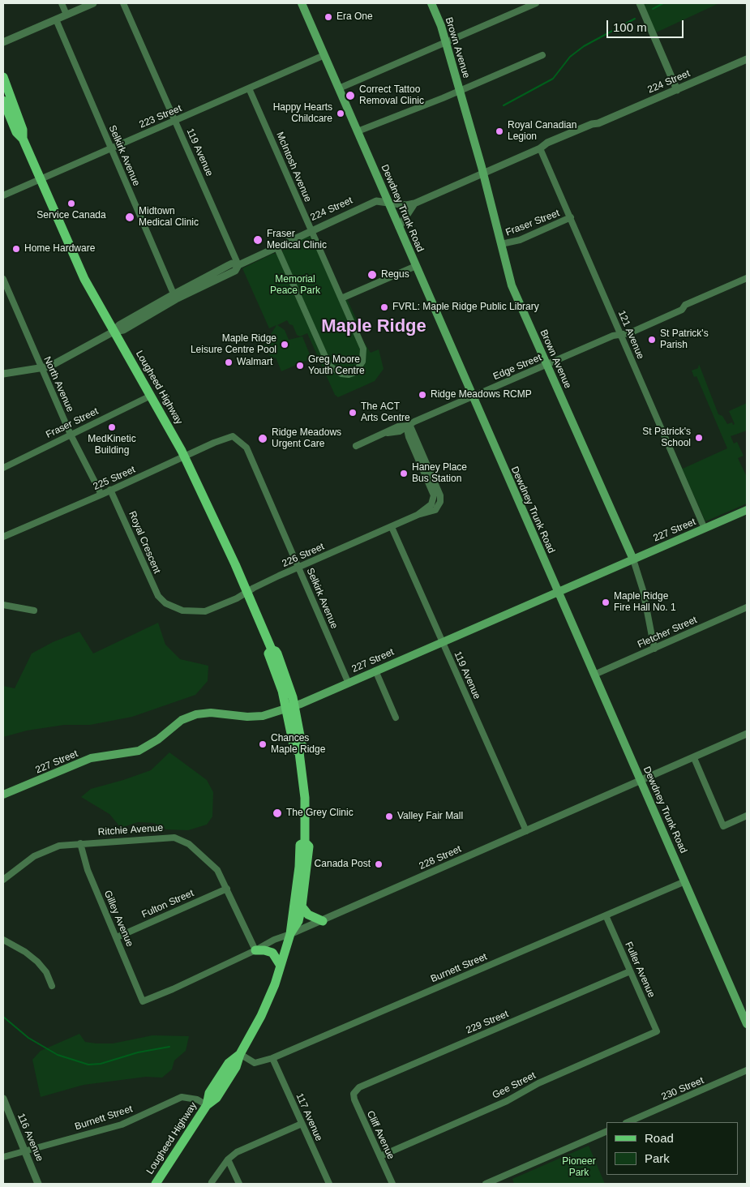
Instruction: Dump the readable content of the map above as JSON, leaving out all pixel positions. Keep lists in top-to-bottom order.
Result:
{
  "streets": {
    "main road": [
      "Brown Avenue",
      "Dewdney Trunk Road",
      "Lougheed Highway",
      "227 Street"
    ],
    "street": [
      "224 Street",
      "223 Street",
      "119 Avenue",
      "Selkirk Avenue",
      "McIntosh Avenue",
      "Fraser Street",
      "121 Avenue",
      "Edge Street",
      "North Avenue",
      "225 Street",
      "Royal Crescent",
      "226 Street",
      "Fletcher Street",
      "Ritchie Avenue",
      "228 Street",
      "Fulton Street",
      "Gilley Avenue",
      "Burnett Street",
      "Fuller Avenue",
      "229 Street",
      "Gee Street",
      "230 Street",
      "117 Avenue",
      "Cliff Avenue",
      "116 Avenue"
    ]
  },
  "crossings": [
    ["Brown Avenue", "224 Street"],
    ["Brown Avenue", "Fraser Street"],
    ["Brown Avenue", "Edge Street"],
    ["Brown Avenue", "227 Street"],
    ["Brown Avenue", "Fletcher Street"],
    ["224 Street", "119 Avenue"],
    ["224 Street", "Selkirk Avenue"],
    ["224 Street", "McIntosh Avenue"],
    ["224 Street", "Dewdney Trunk Road"],
    ["224 Street", "121 Avenue"],
    ["224 Street", "North Avenue"],
    ["224 Street", "Lougheed Highway"],
    ["223 Street", "119 Avenue"],
    ["223 Street", "Selkirk Avenue"],
    ["223 Street", "McIntosh Avenue"],
    ["223 Street", "Dewdney Trunk Road"],
    ["223 Street", "Lougheed Highway"],
    ["119 Avenue", "227 Street"],
    ["119 Avenue", "226 Street"],
    ["119 Avenue", "228 Street"],
    ["Selkirk Avenue", "225 Street"],
    ["Selkirk Avenue", "227 Street"],
    ["Selkirk Avenue", "226 Street"],
    ["Dewdney Trunk Road", "Edge Street"],
    ["Dewdney Trunk Road", "227 Street"],
    ["Dewdney Trunk Road", "Fletcher Street"],
    ["Dewdney Trunk Road", "228 Street"],
    ["Dewdney Trunk Road", "Burnett Street"],
    ["Fraser Street", "121 Avenue"],
    ["Fraser Street", "North Avenue"],
    ["Fraser Street", "Lougheed Highway"],
    ["121 Avenue", "Edge Street"],
    ["121 Avenue", "227 Street"],
    ["Edge Street", "226 Street"],
    ["North Avenue", "225 Street"],
    ["Lougheed Highway", "225 Street"],
    ["Lougheed Highway", "227 Street"],
    ["Lougheed Highway", "226 Street"],
    ["Lougheed Highway", "228 Street"],
    ["Lougheed Highway", "Burnett Street"],
    ["225 Street", "Royal Crescent"],
    ["Royal Crescent", "226 Street"],
    ["Ritchie Avenue", "228 Street"],
    ["Ritchie Avenue", "Fulton Street"],
    ["Ritchie Avenue", "Gilley Avenue"],
    ["228 Street", "Gilley Avenue"],
    ["Fulton Street", "Gilley Avenue"],
    ["Burnett Street", "Fuller Avenue"],
    ["Burnett Street", "117 Avenue"],
    ["Burnett Street", "116 Avenue"],
    ["Fuller Avenue", "229 Street"],
    ["Fuller Avenue", "Gee Street"],
    ["229 Street", "Cliff Avenue"],
    ["Gee Street", "Cliff Avenue"]
  ],
  "districts": ["Maple Ridge"],
  "parks": ["Memorial Peace Park", "Pioneer Park"],
  "places": [
    "Era One",
    "Correct Tattoo Removal Clinic",
    "Happy Hearts Childcare",
    "Royal Canadian Legion",
    "Service Canada",
    "Midtown Medical Clinic",
    "Fraser Medical Clinic",
    "Home Hardware",
    "Regus",
    "FVRL: Maple Ridge Public Library",
    "St Patrick's Parish",
    "Maple Ridge Leisure Centre Pool",
    "Walmart",
    "Greg Moore Youth Centre",
    "Ridge Meadows RCMP",
    "The ACT Arts Centre",
    "MedKinetic Building",
    "St Patrick's School",
    "Ridge Meadows Urgent Care",
    "Haney Place Bus Station",
    "Maple Ridge Fire Hall No. 1",
    "Chances Maple Ridge",
    "The Grey Clinic",
    "Valley Fair Mall",
    "Canada Post"
  ],
  "legend": ["Road", "Park"],
  "scale_bar": "100 m"
}
